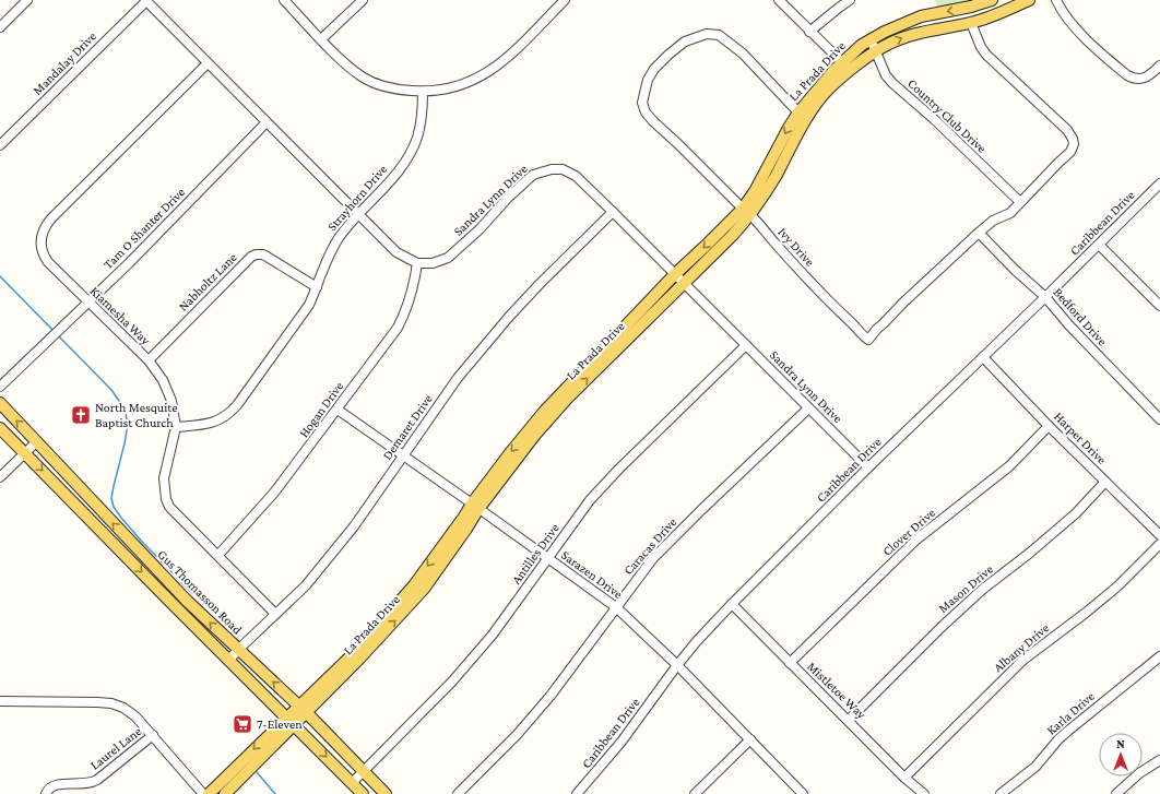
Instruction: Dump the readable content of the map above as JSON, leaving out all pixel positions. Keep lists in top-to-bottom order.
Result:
{
  "streets": {
    "main road": ["La Prada Drive", "Gus Thomasson Road"],
    "street": [
      "Mandalay Drive",
      "Country Club Drive",
      "Strayhorn Drive",
      "Sandra Lynn Drive",
      "Caribbean Drive",
      "Tam O Shanter Drive",
      "Ivy Drive",
      "Nabholtz Lane",
      "Kiamesha Way",
      "Bedford Drive",
      "Hogan Drive",
      "Demaret Drive",
      "Harper Drive",
      "Clover Drive",
      "Caracas Drive",
      "Antilles Drive",
      "Sarazen Drive",
      "Mason Drive",
      "Albany Drive",
      "Mistletoe Way",
      "Karla Drive",
      "Laurel Lane"
    ]
  },
  "crossings": [
    ["La Prada Drive", "Country Club Drive"],
    ["La Prada Drive", "Sandra Lynn Drive"],
    ["La Prada Drive", "Ivy Drive"],
    ["La Prada Drive", "Sarazen Drive"],
    ["La Prada Drive", "Gus Thomasson Road"],
    ["Country Club Drive", "Ivy Drive"],
    ["Strayhorn Drive", "Nabholtz Lane"],
    ["Strayhorn Drive", "Kiamesha Way"],
    ["Sandra Lynn Drive", "Caribbean Drive"],
    ["Sandra Lynn Drive", "Hogan Drive"],
    ["Sandra Lynn Drive", "Demaret Drive"],
    ["Sandra Lynn Drive", "Caracas Drive"],
    ["Sandra Lynn Drive", "Antilles Drive"],
    ["Caribbean Drive", "Bedford Drive"],
    ["Caribbean Drive", "Harper Drive"],
    ["Caribbean Drive", "Sarazen Drive"],
    ["Caribbean Drive", "Mistletoe Way"],
    ["Tam O Shanter Drive", "Kiamesha Way"],
    ["Ivy Drive", "Bedford Drive"],
    ["Nabholtz Lane", "Kiamesha Way"],
    ["Kiamesha Way", "Hogan Drive"],
    ["Kiamesha Way", "Demaret Drive"],
    ["Hogan Drive", "Sarazen Drive"],
    ["Demaret Drive", "Sarazen Drive"],
    ["Demaret Drive", "Gus Thomasson Road"],
    ["Harper Drive", "Clover Drive"],
    ["Harper Drive", "Mason Drive"],
    ["Clover Drive", "Mistletoe Way"],
    ["Caracas Drive", "Sarazen Drive"],
    ["Antilles Drive", "Sarazen Drive"],
    ["Antilles Drive", "Gus Thomasson Road"],
    ["Mason Drive", "Mistletoe Way"],
    ["Albany Drive", "Mistletoe Way"]
  ],
  "places": {
    "church": ["North Mesquite Baptist Church"],
    "supermarket": ["7-Eleven"]
  },
  "north": "top"
}
